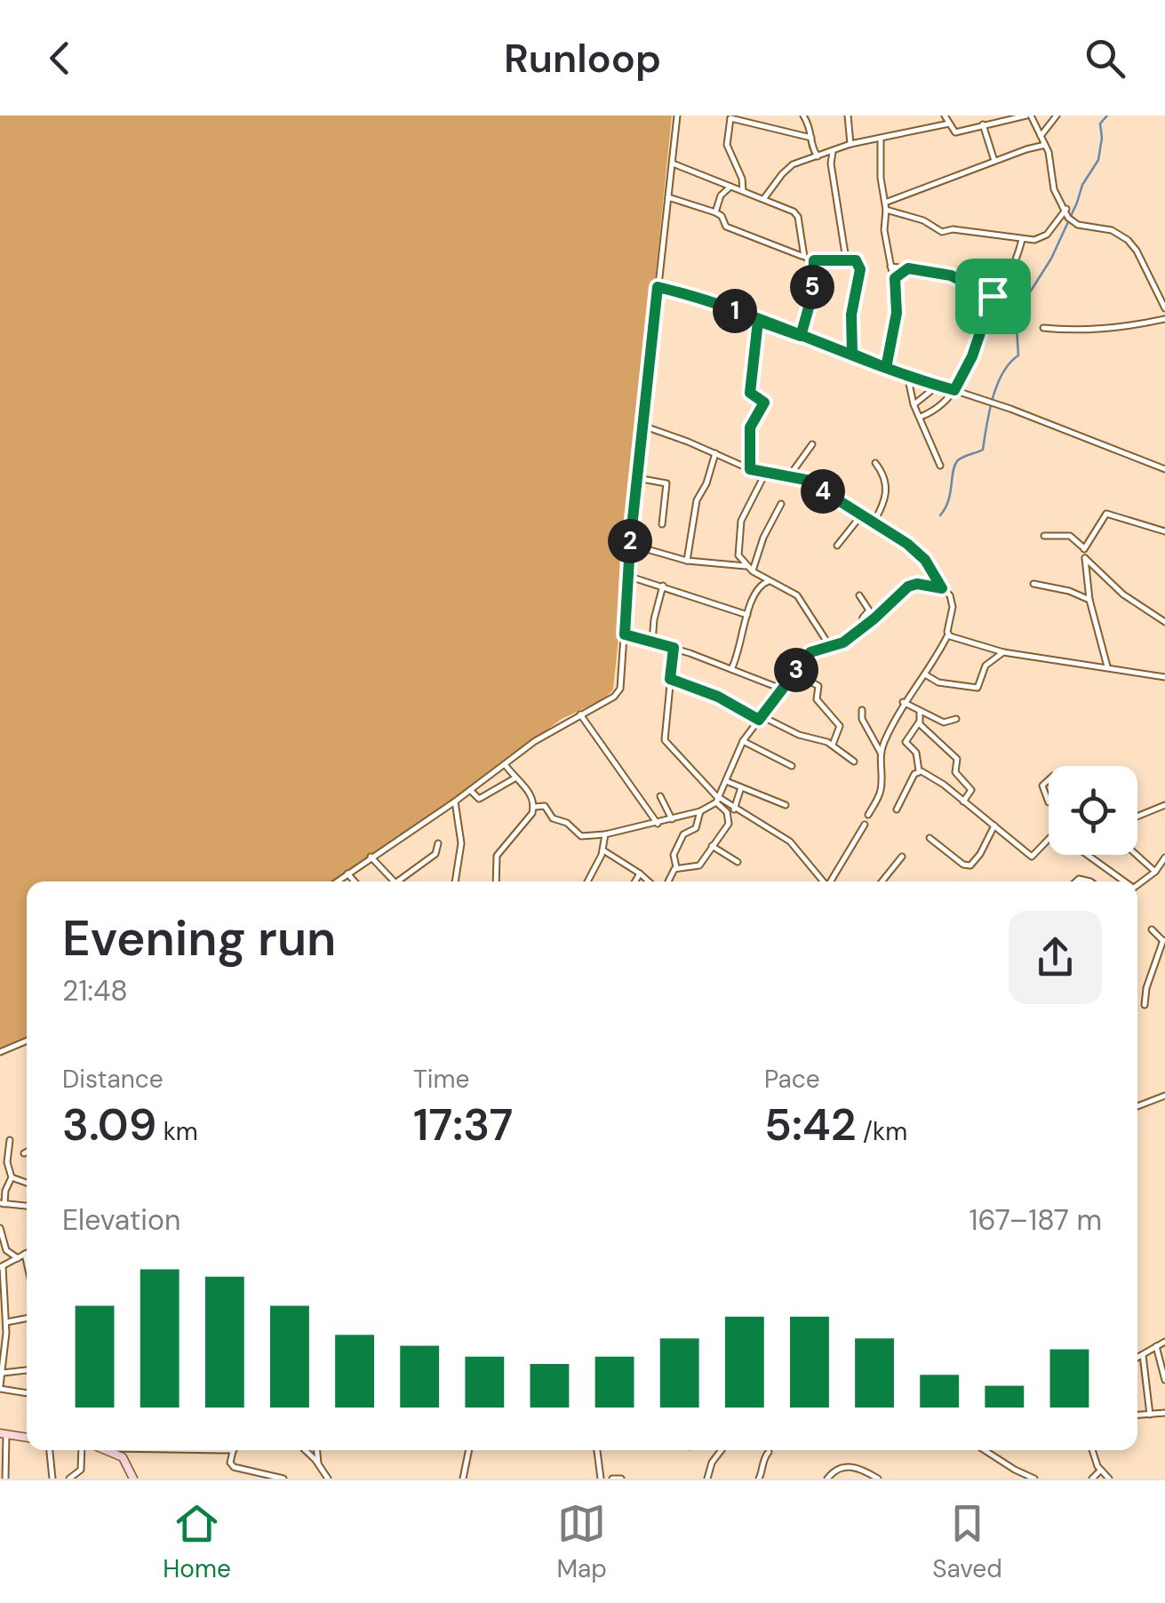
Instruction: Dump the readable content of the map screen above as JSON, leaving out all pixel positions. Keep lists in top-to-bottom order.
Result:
{
  "page": {
    "header": "Runloop",
    "pins": [
      "5",
      "1",
      "4",
      "2",
      "3"
    ],
    "heading": ["Evening run", "21:48"],
    "stats": [
      ["Distance", "3.09 km"],
      ["Time", "17:37"],
      ["Pace", "5:42 /km"]
    ],
    "chart": ["Elevation", "167–187 m"],
    "tabs": ["Home", "Map", "Saved"]
  }
}
